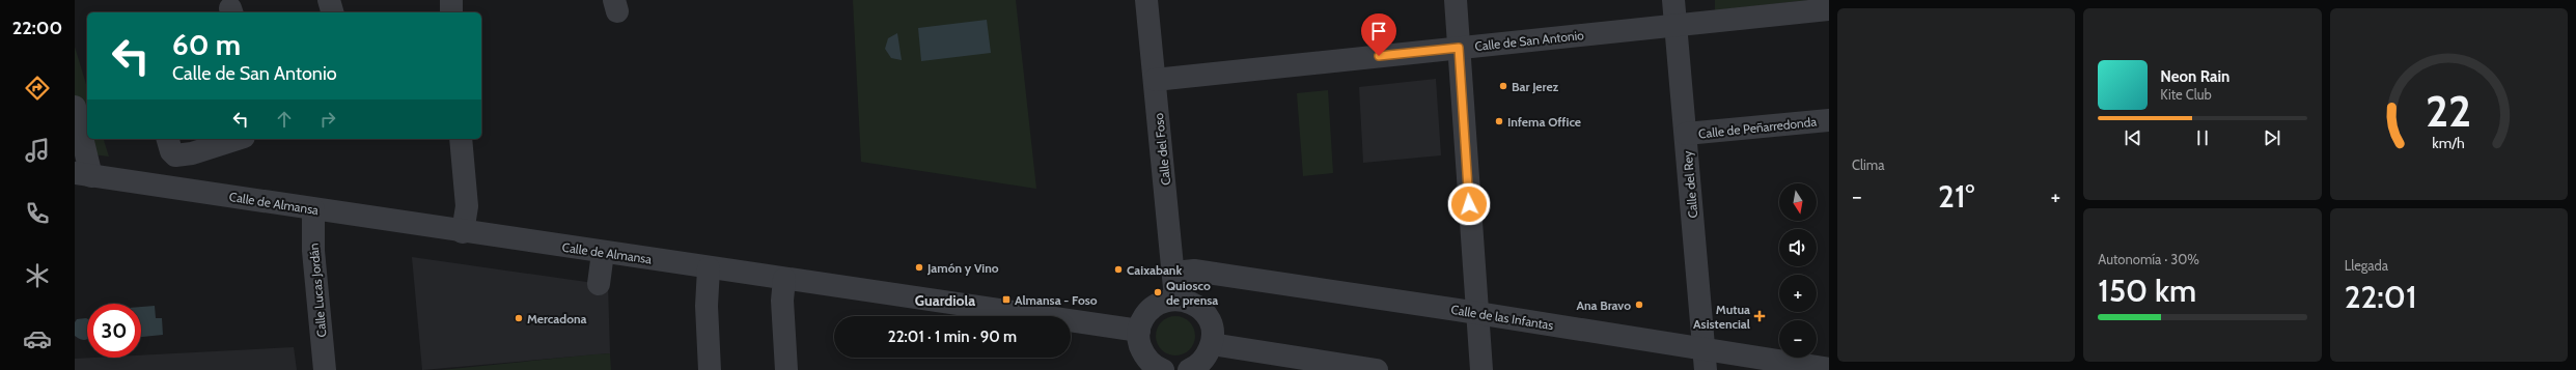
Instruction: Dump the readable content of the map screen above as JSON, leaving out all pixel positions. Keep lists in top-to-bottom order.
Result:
{
  "streets": {
    "street": [
      "Calle de San Antonio",
      "Calle de Peñarredonda",
      "Calle del Foso",
      "Calle del Rey",
      "Calle de Almansa",
      "Calle Lucas Jordán",
      "Calle de las Infantas"
    ]
  },
  "crossings": [
    ["Calle de San Antonio", "Calle del Foso"],
    ["Calle de San Antonio", "Calle del Rey"],
    ["Calle de Peñarredonda", "Calle del Rey"],
    ["Calle del Foso", "Calle de las Infantas"],
    ["Calle del Rey", "Calle de las Infantas"],
    ["Calle de Almansa", "Calle Lucas Jordán"]
  ],
  "districts": ["Guardiola"],
  "places": {
    "other": [
      "Bar Jerez",
      "Infema Office",
      "Jamón y Vino",
      "Caixabank",
      "Quiosco de prensa",
      "Ana Bravo",
      "Mercadona"
    ],
    "transit": ["Almansa - Foso"],
    "health": ["Mutua Asistencial"]
  },
  "north": "bottom",
  "page": {
    "tabs": "22:00",
    "tile": [
      "Clima",
      ["Autonomía · 30%", "150 km"],
      ["Llegada", "22:01"]
    ],
    "turn": ["60 m", "Calle de San Antonio"],
    "song": ["Neon Rain", "Kite Club"],
    "heat": ["−", "21°", "+"],
    "map_buttons": ["+", "−"],
    "limit": "30",
    "trip": "22:01 · 1 min · 90 m",
    "gauge": ["22", "km/h"]
  }
}
